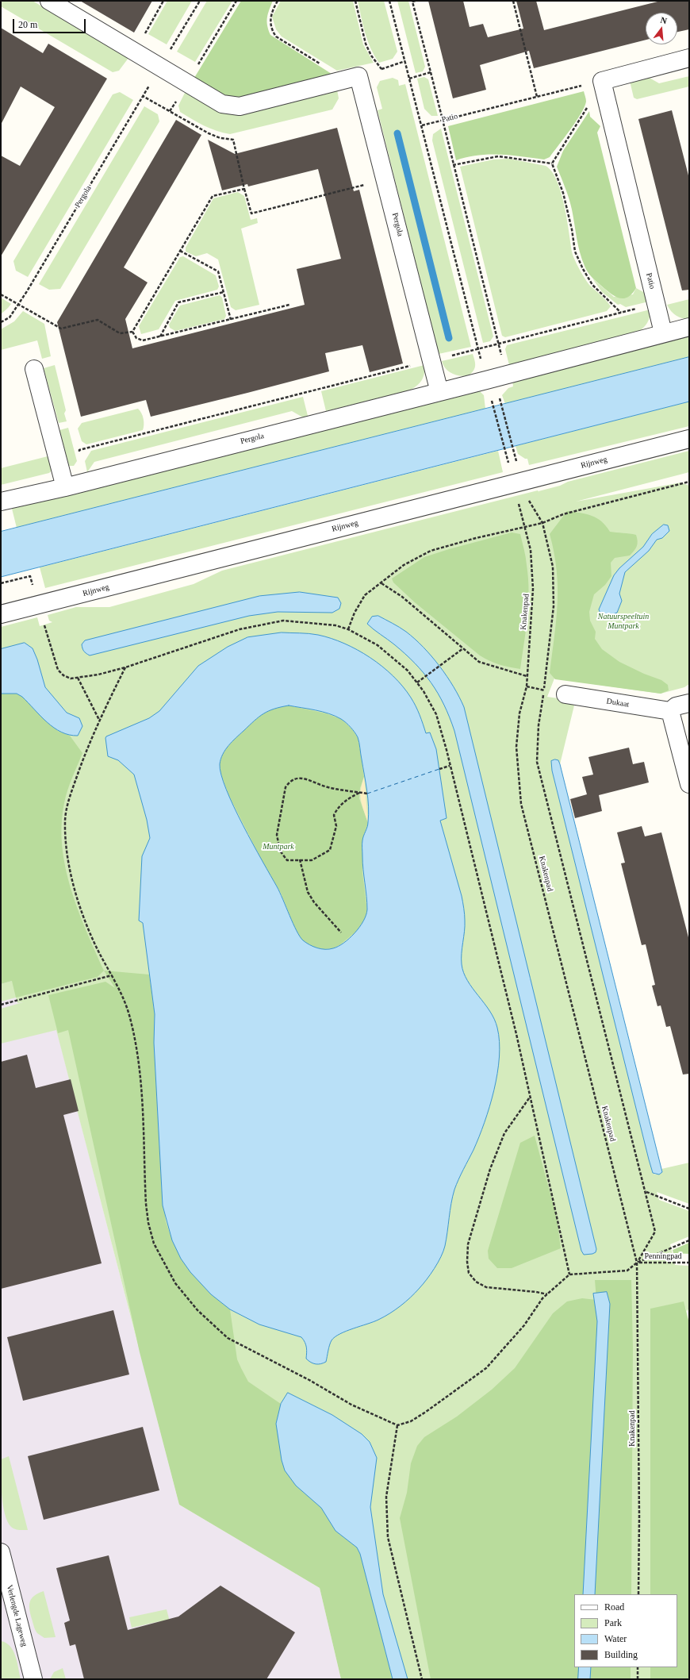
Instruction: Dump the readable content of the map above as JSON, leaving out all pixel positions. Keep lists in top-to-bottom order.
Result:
{
  "streets": {
    "street": [
      "Patio",
      "Pergola",
      "Rijnweg",
      "Dukaat",
      "Verlengde Lageweg"
    ],
    "path": ["Knakenpad", "Penningpad"]
  },
  "crossings": [
    ["Rijnweg", "Knakenpad"],
    ["Knakenpad", "Penningpad"]
  ],
  "parks": ["Natuurspeeltuin Muntpark", "Muntpark"],
  "legend": [
    "Road",
    "Park",
    "Water",
    "Building"
  ],
  "scale_bar": "20 m",
  "north": "top"
}
